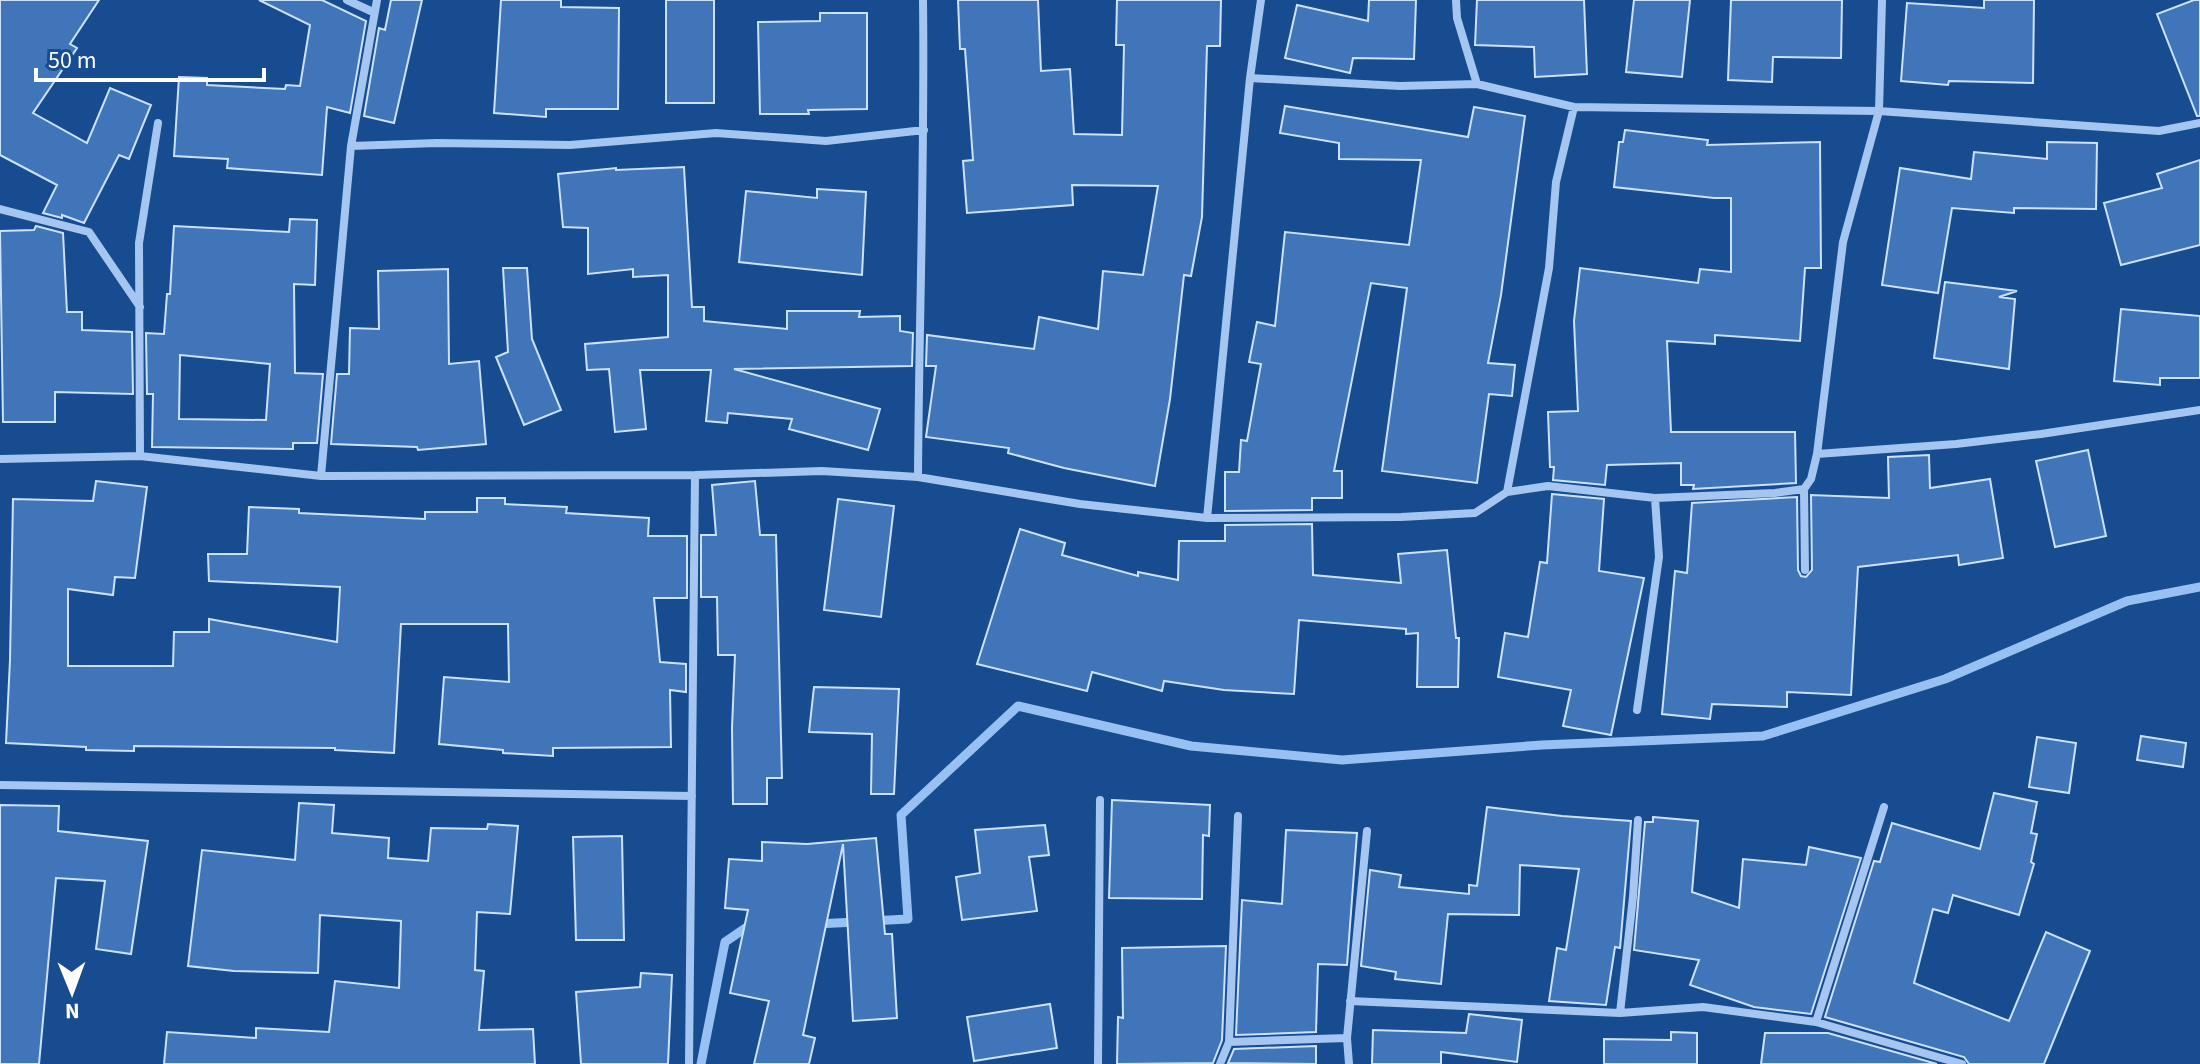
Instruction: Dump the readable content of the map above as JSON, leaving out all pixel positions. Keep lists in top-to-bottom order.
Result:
{
  "scale_bar": "50 m",
  "north": "bottom"
}
